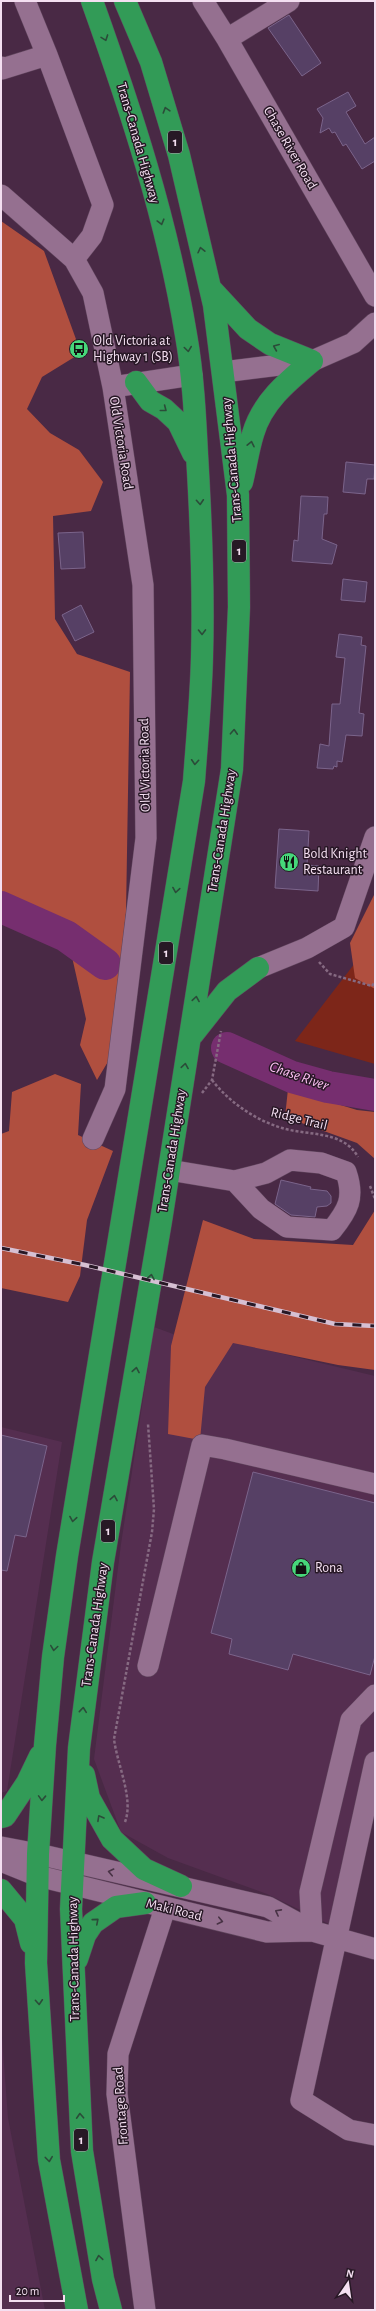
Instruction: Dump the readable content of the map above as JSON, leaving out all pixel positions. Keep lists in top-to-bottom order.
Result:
{
  "streets": {
    "highway": ["1", "Trans-Canada Highway"],
    "street": [
      "Chase River Road",
      "Old Victoria Road",
      "Maki Road",
      "Frontage Road"
    ],
    "path": ["Ridge Trail"]
  },
  "crossings": [
    ["Trans-Canada Highway", "Old Victoria Road"],
    ["Trans-Canada Highway", "Maki Road"],
    ["Maki Road", "Frontage Road"]
  ],
  "water": ["Chase River"],
  "places": {
    "bus stop": ["Old Victoria at Highway 1 (SB)"],
    "restaurant": ["Bold Knight Restaurant"],
    "shop": ["Rona"]
  },
  "scale_bar": "20 m",
  "north": "top"
}
